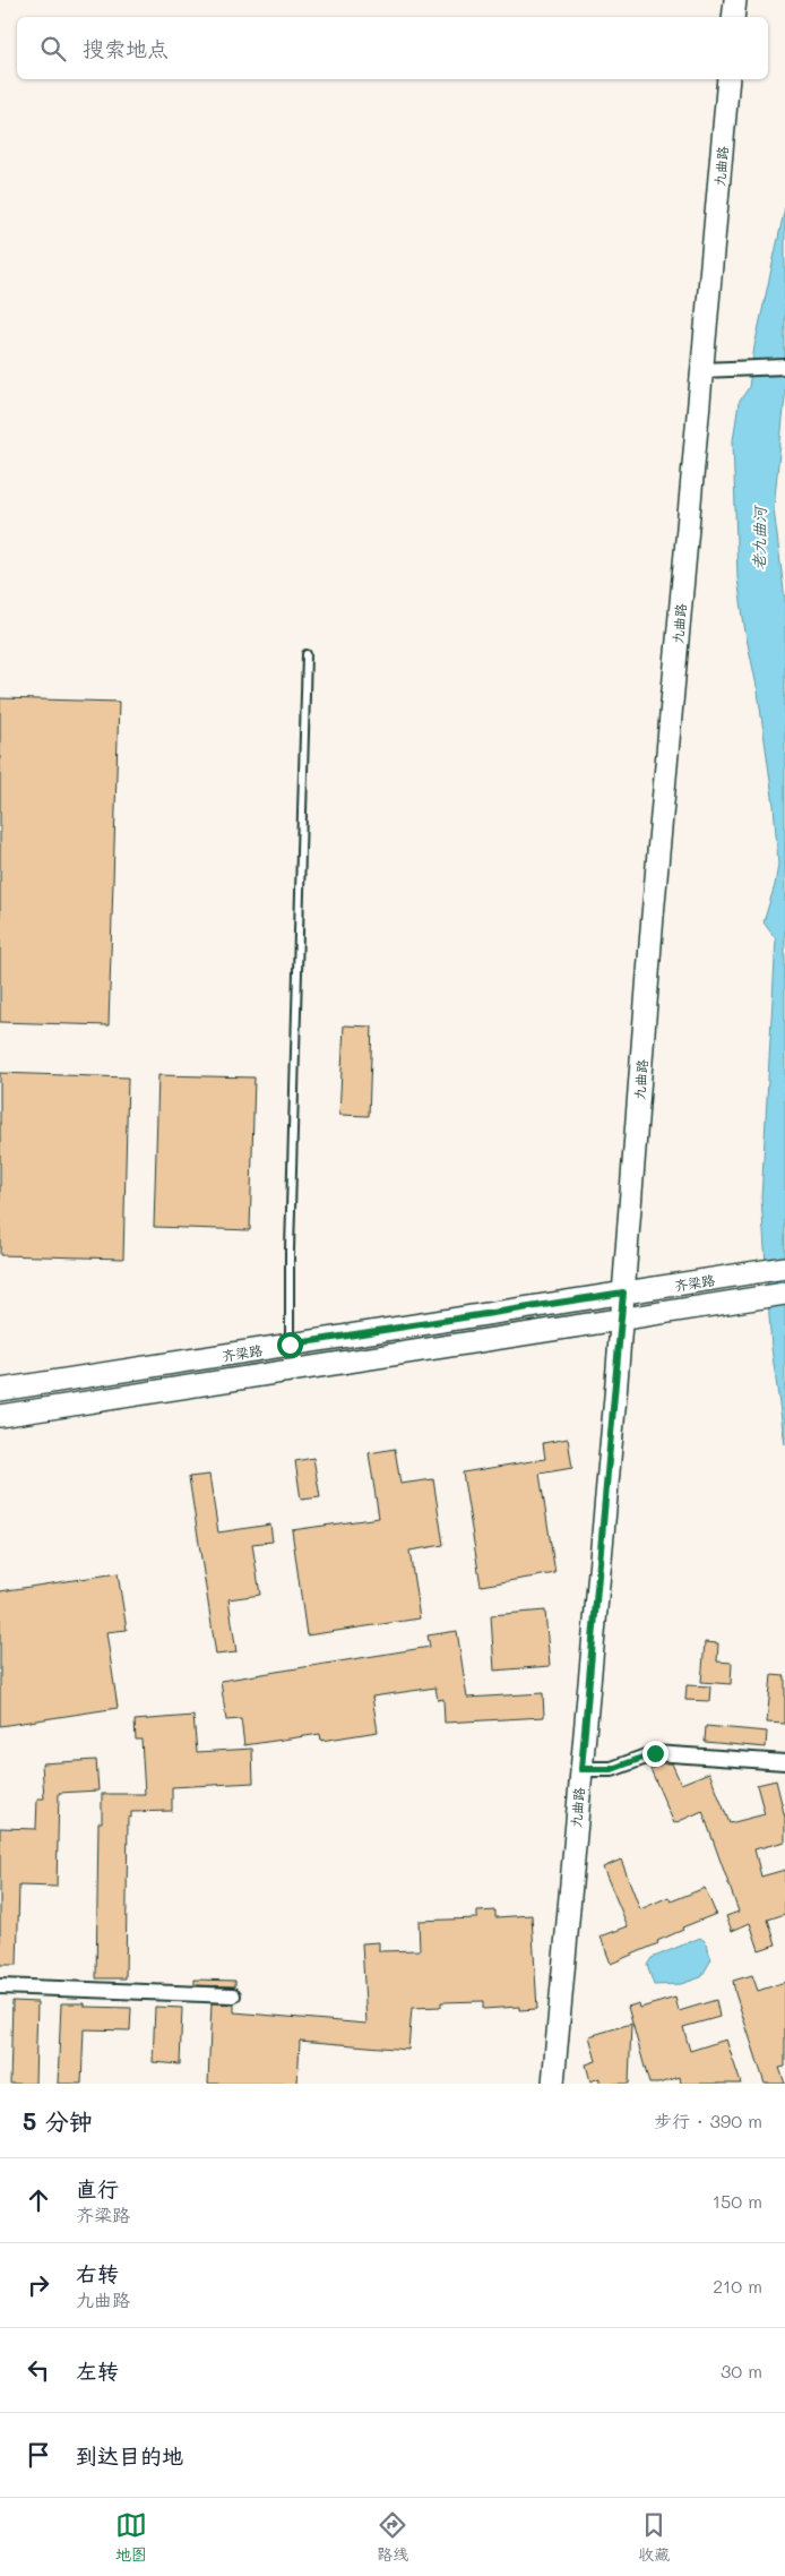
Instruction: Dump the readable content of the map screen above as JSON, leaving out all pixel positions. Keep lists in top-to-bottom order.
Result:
{
  "streets": {
    "street": ["九曲路", "齐梁路"]
  },
  "crossings": [
    ["九曲路", "齐梁路"]
  ],
  "water": ["老九曲河"],
  "page": {
    "search": "搜索地点",
    "heading": ["5 分钟", "步行 · 390 m"],
    "list": [
      ["直行", "齐梁路", "150 m"],
      ["右转", "九曲路", "210 m"],
      ["左转", "30 m"],
      "到达目的地"
    ],
    "nav": ["地图", "路线", "收藏"]
  }
}
